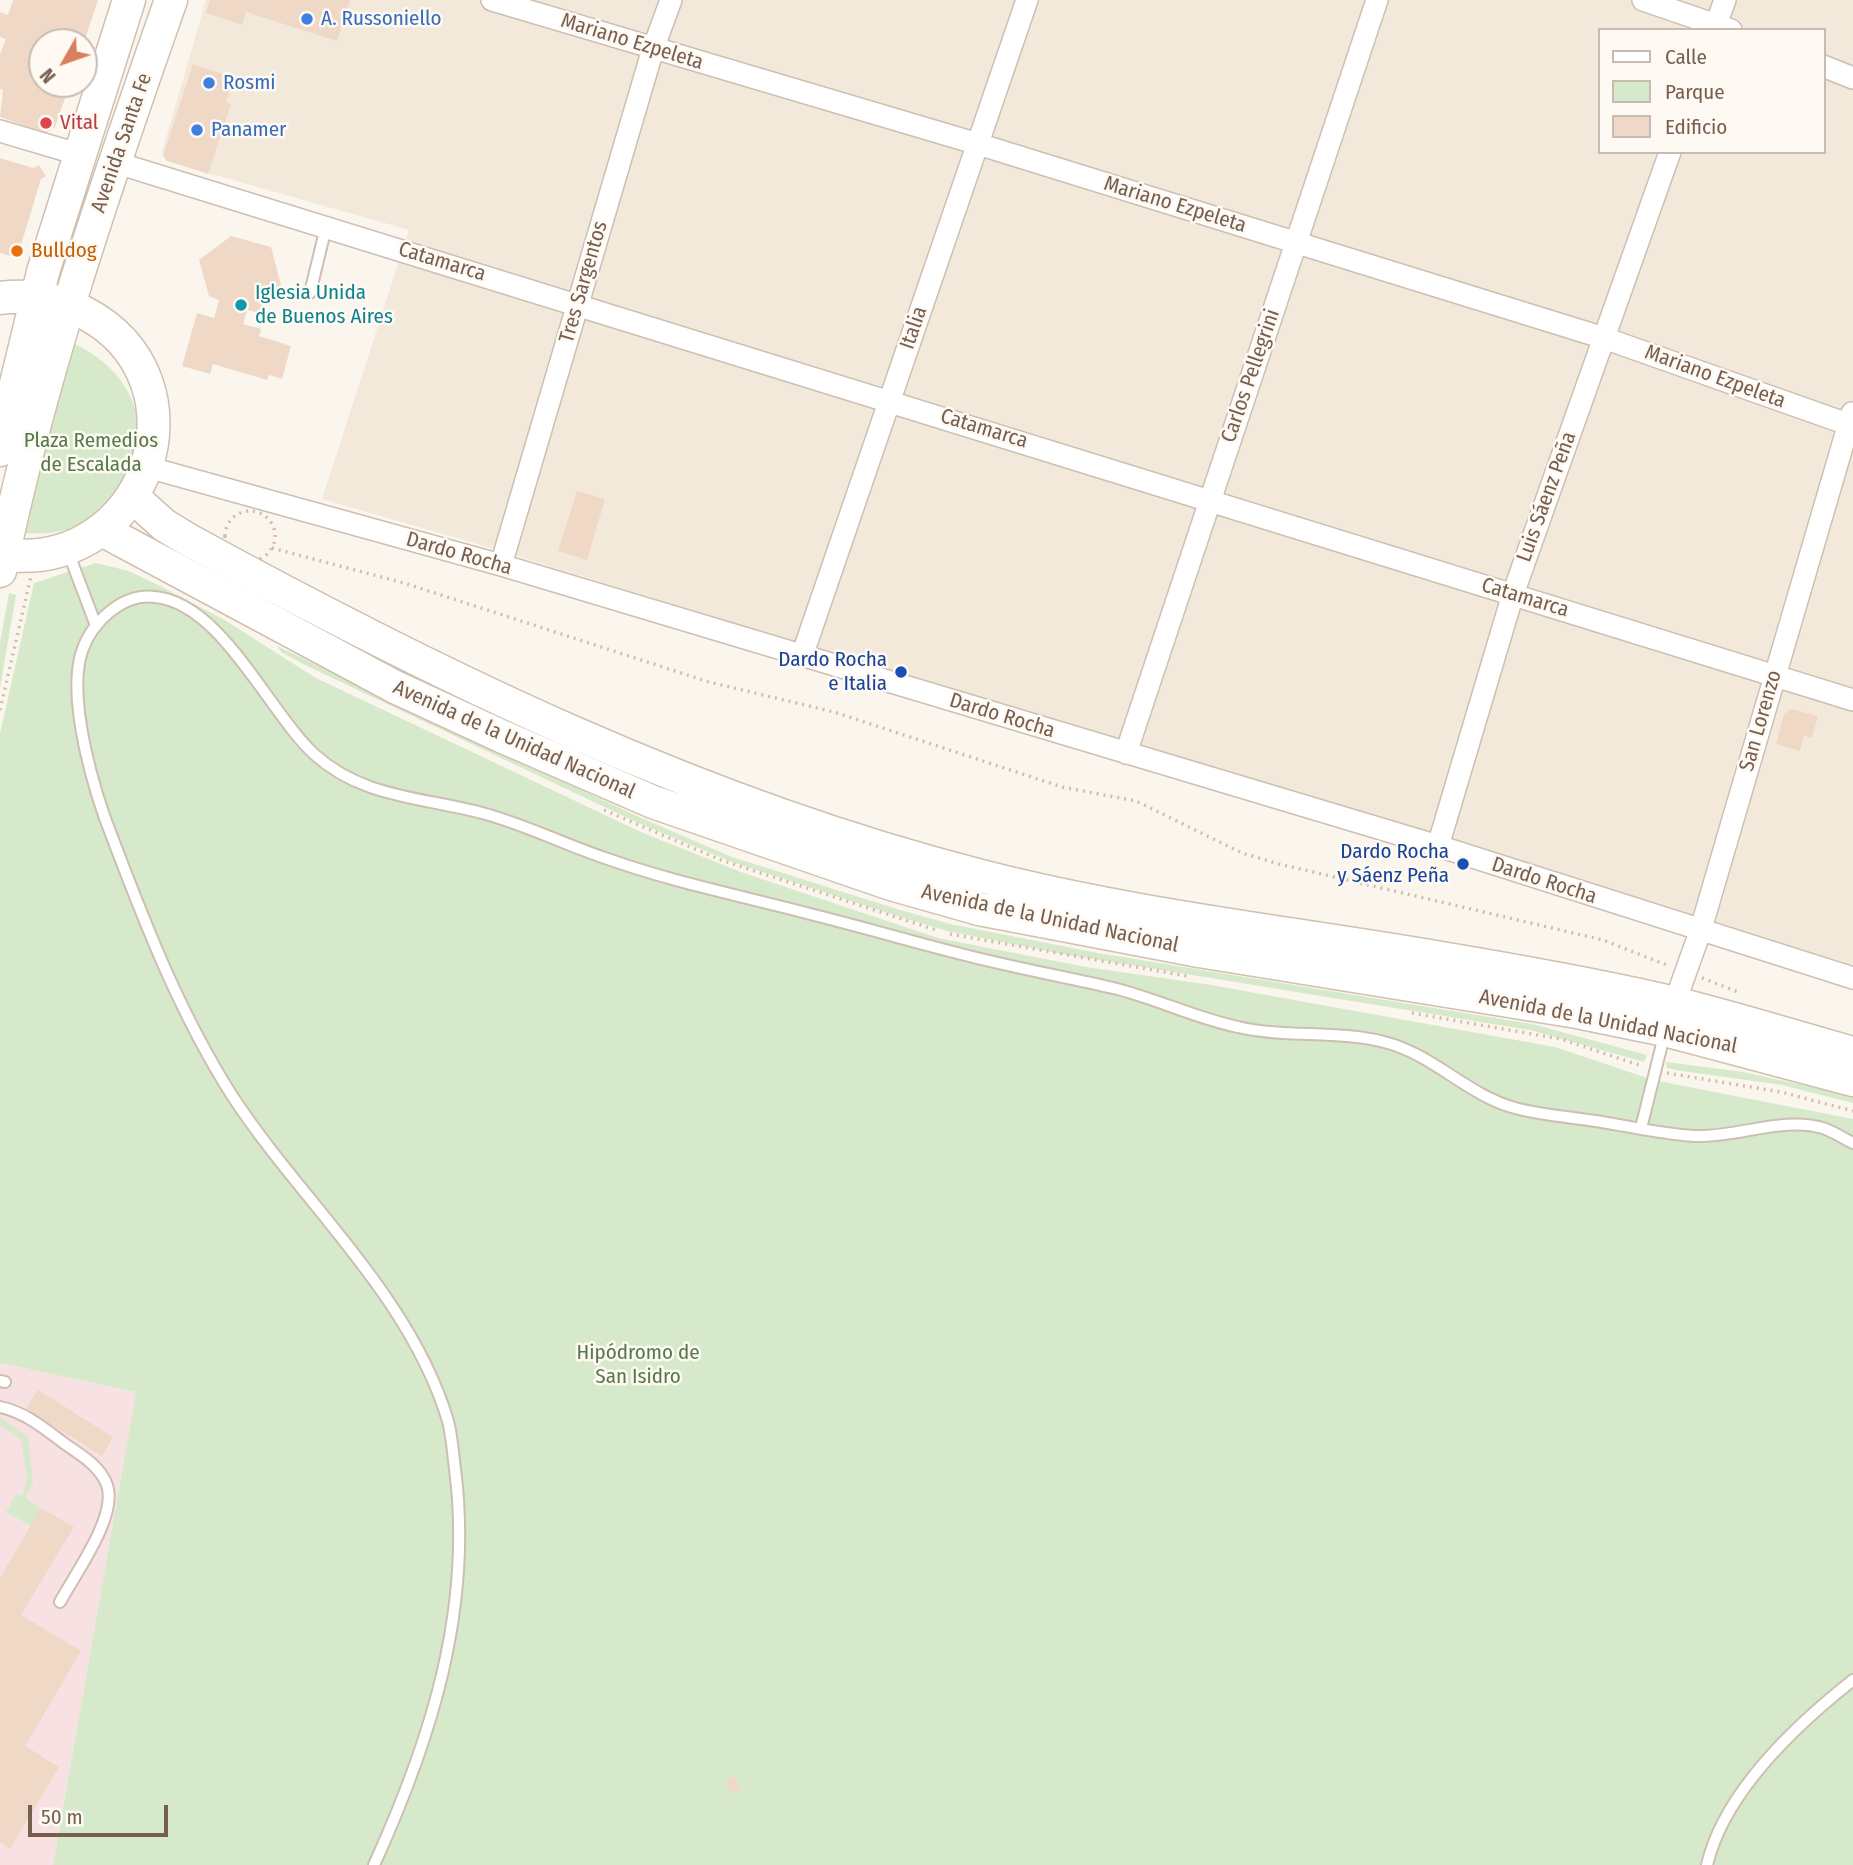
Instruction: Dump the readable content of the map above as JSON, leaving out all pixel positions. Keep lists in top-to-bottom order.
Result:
{
  "streets": {
    "main road": ["Avenida Santa Fe", "Avenida de la Unidad Nacional"],
    "street": [
      "Mariano Ezpeleta",
      "Catamarca",
      "Tres Sargentos",
      "Italia",
      "Carlos Pellegrini",
      "Luis Sáenz Peña",
      "Dardo Rocha",
      "San Lorenzo"
    ]
  },
  "crossings": [
    ["Mariano Ezpeleta", "Tres Sargentos"],
    ["Mariano Ezpeleta", "Italia"],
    ["Mariano Ezpeleta", "Carlos Pellegrini"],
    ["Mariano Ezpeleta", "Luis Sáenz Peña"],
    ["Mariano Ezpeleta", "San Lorenzo"],
    ["Avenida Santa Fe", "Catamarca"],
    ["Catamarca", "Tres Sargentos"],
    ["Catamarca", "Italia"],
    ["Catamarca", "Carlos Pellegrini"],
    ["Catamarca", "Luis Sáenz Peña"],
    ["Catamarca", "San Lorenzo"],
    ["Tres Sargentos", "Dardo Rocha"],
    ["Italia", "Dardo Rocha"],
    ["Carlos Pellegrini", "Dardo Rocha"],
    ["Luis Sáenz Peña", "Dardo Rocha"],
    ["Dardo Rocha", "San Lorenzo"],
    ["San Lorenzo", "Avenida de la Unidad Nacional"]
  ],
  "parks": ["Plaza Remedios de Escalada", "Hipódromo de San Isidro"],
  "places": [
    "A. Russoniello",
    "Rosmi",
    "Vital",
    "Panamer",
    "Bulldog",
    "Iglesia Unida de Buenos Aires",
    "Dardo Rocha e Italia",
    "Dardo Rocha y Sáenz Peña"
  ],
  "legend": ["Calle", "Parque", "Edificio"],
  "scale_bar": "50 m",
  "north": "bottom left"
}
